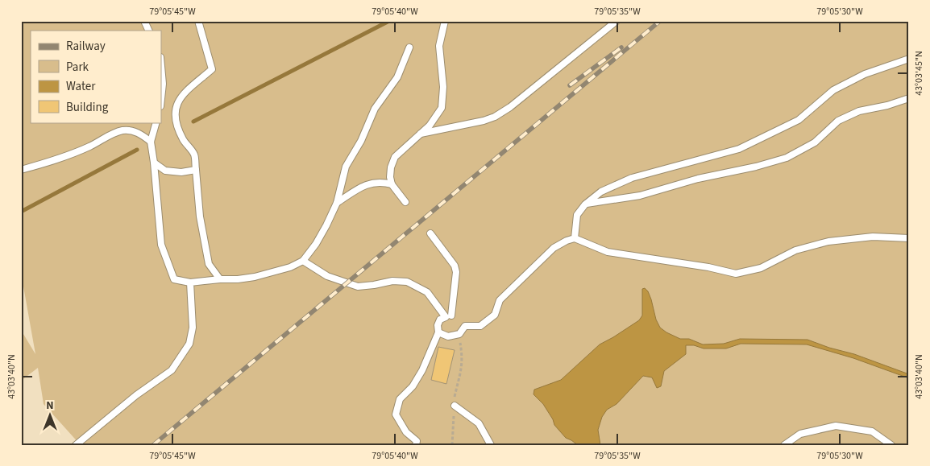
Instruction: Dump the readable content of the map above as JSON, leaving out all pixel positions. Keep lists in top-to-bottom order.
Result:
{
  "legend": [
    "Railway",
    "Park",
    "Water",
    "Building"
  ],
  "north": "top",
  "coordinates": [
    "79°05'45\"W",
    "79°05'40\"W",
    "79°05'35\"W",
    "79°05'30\"W",
    "43°03'45\"N",
    "43°03'40\"N"
  ]
}
